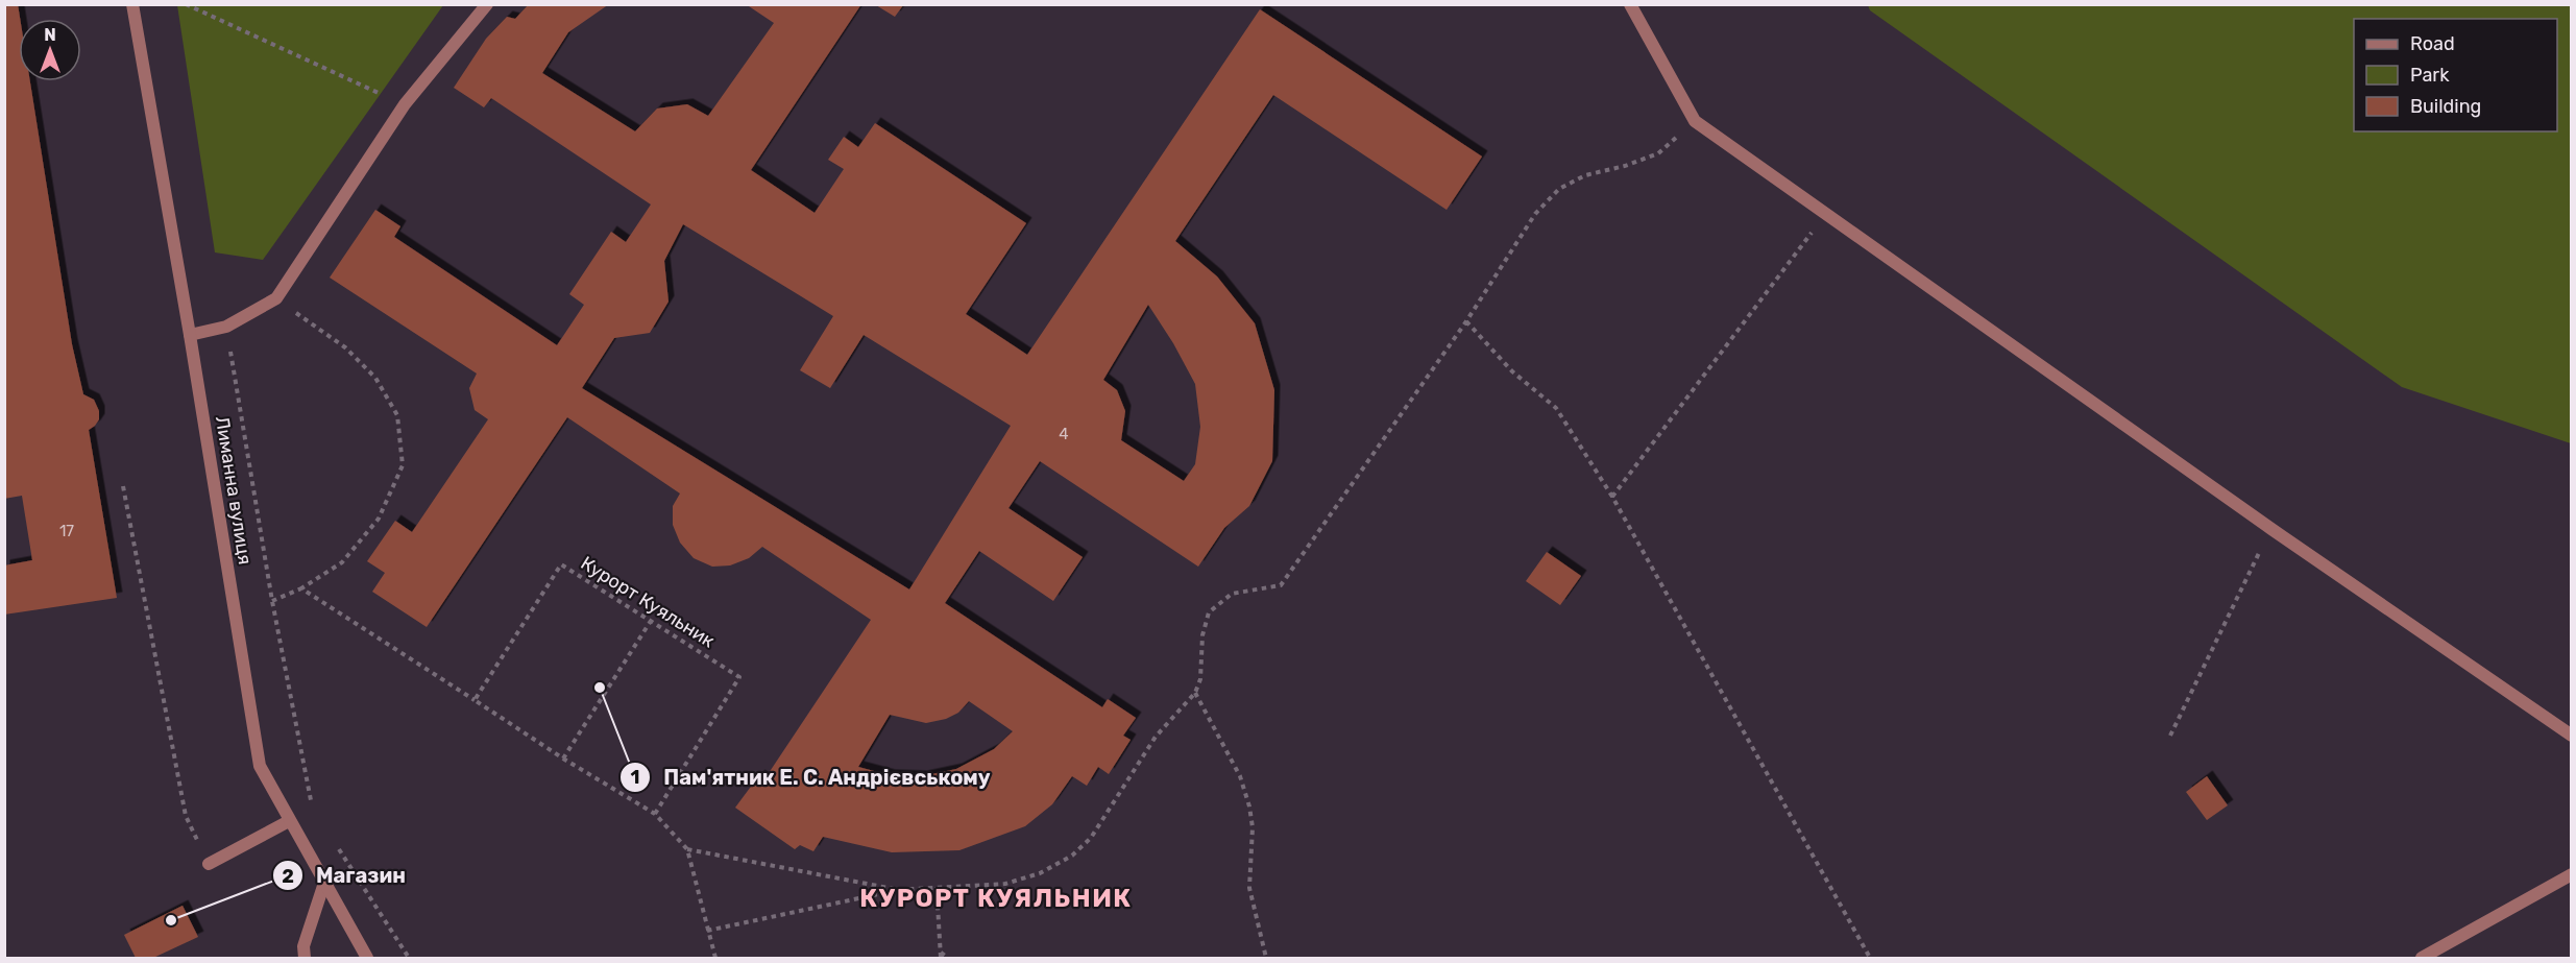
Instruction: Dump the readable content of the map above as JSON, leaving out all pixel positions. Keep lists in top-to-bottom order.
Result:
{
  "streets": {
    "street": ["Лиманна вулиця"],
    "path": ["Курорт Куяльник"]
  },
  "districts": ["КУРОРТ КУЯЛЬНИК"],
  "places": ["Пам'ятник Е. С. Андрієвському", "Магазин"],
  "house_numbers": ["4", "17"],
  "legend": ["Road", "Park", "Building"],
  "north": "top"
}
